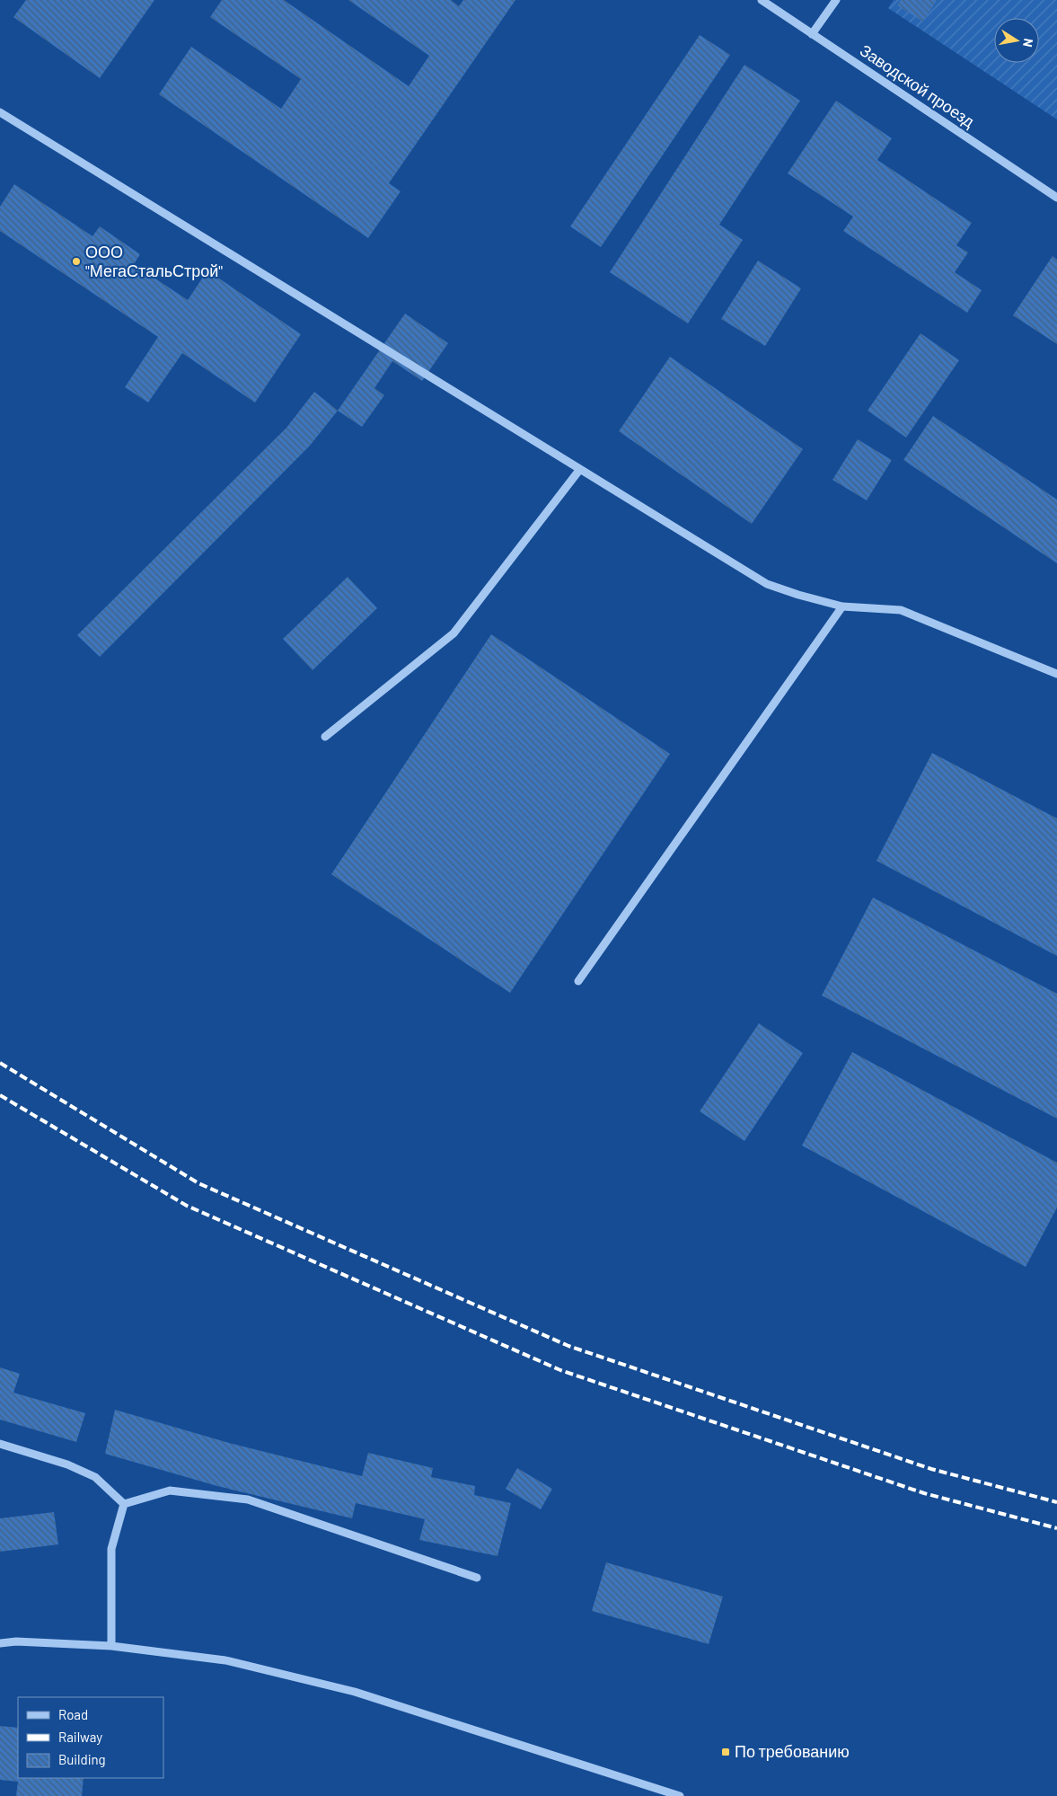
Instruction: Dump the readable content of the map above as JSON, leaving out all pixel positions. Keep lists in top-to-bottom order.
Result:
{
  "streets": {
    "street": ["Заводской проезд"]
  },
  "places": {
    "other": ["ООО \"МегаСтальСтрой\""],
    "transit": ["По требованию"]
  },
  "legend": ["Road", "Railway", "Building"],
  "north": "right"
}
